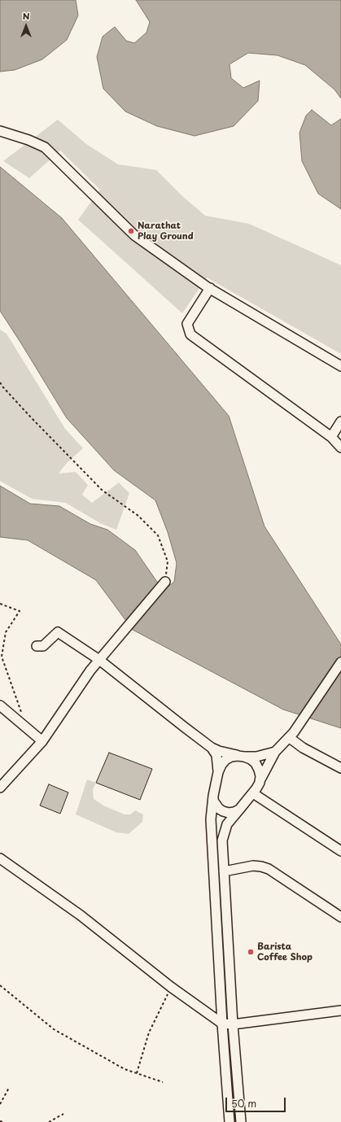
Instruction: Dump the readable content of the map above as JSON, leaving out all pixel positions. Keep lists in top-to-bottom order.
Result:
{
  "places": ["Narathat Play Ground", "Barista Coffee Shop"],
  "scale_bar": "50 m",
  "north": "top"
}
